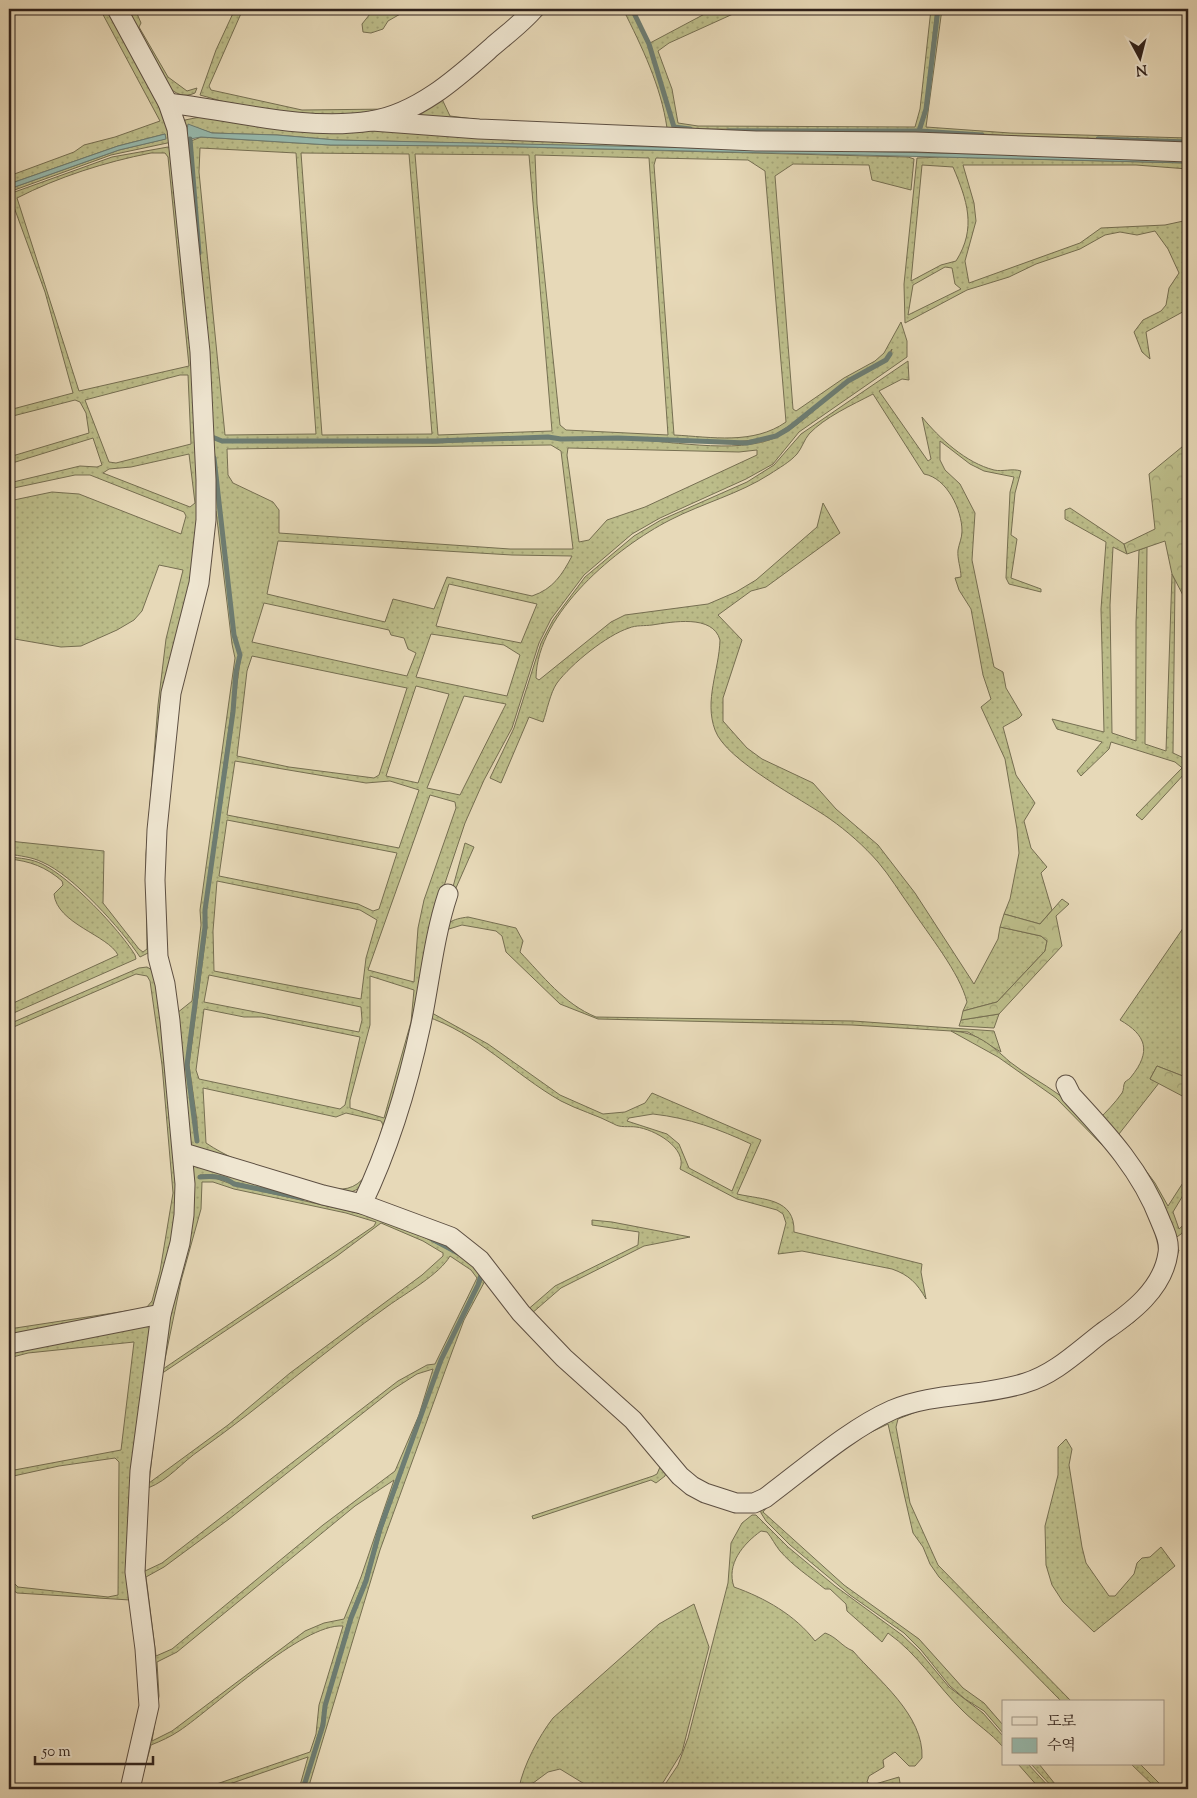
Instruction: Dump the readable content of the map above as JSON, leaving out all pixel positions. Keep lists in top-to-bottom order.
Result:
{
  "legend": ["도로", "수역"],
  "scale_bar": "50 m",
  "north": "bottom"
}
